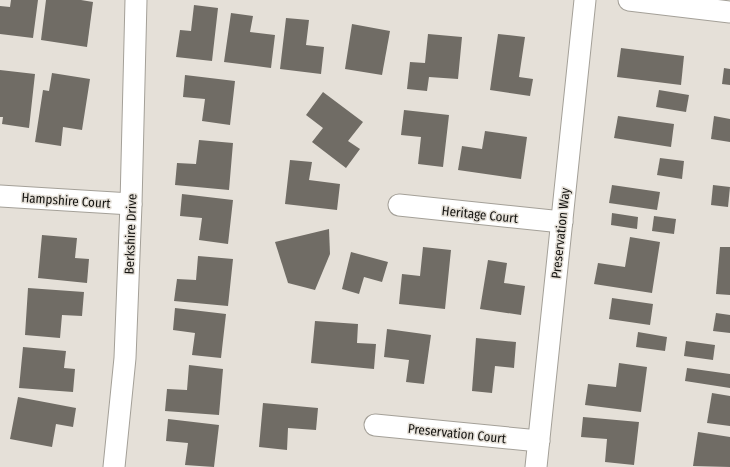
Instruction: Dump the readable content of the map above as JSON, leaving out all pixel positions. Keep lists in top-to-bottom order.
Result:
{
  "streets": {
    "street": [
      "Hampshire Court",
      "Heritage Court",
      "Preservation Way",
      "Berkshire Drive",
      "Preservation Court"
    ]
  },
  "crossings": [
    ["Hampshire Court", "Berkshire Drive"],
    ["Heritage Court", "Preservation Way"],
    ["Preservation Way", "Preservation Court"]
  ]
}
